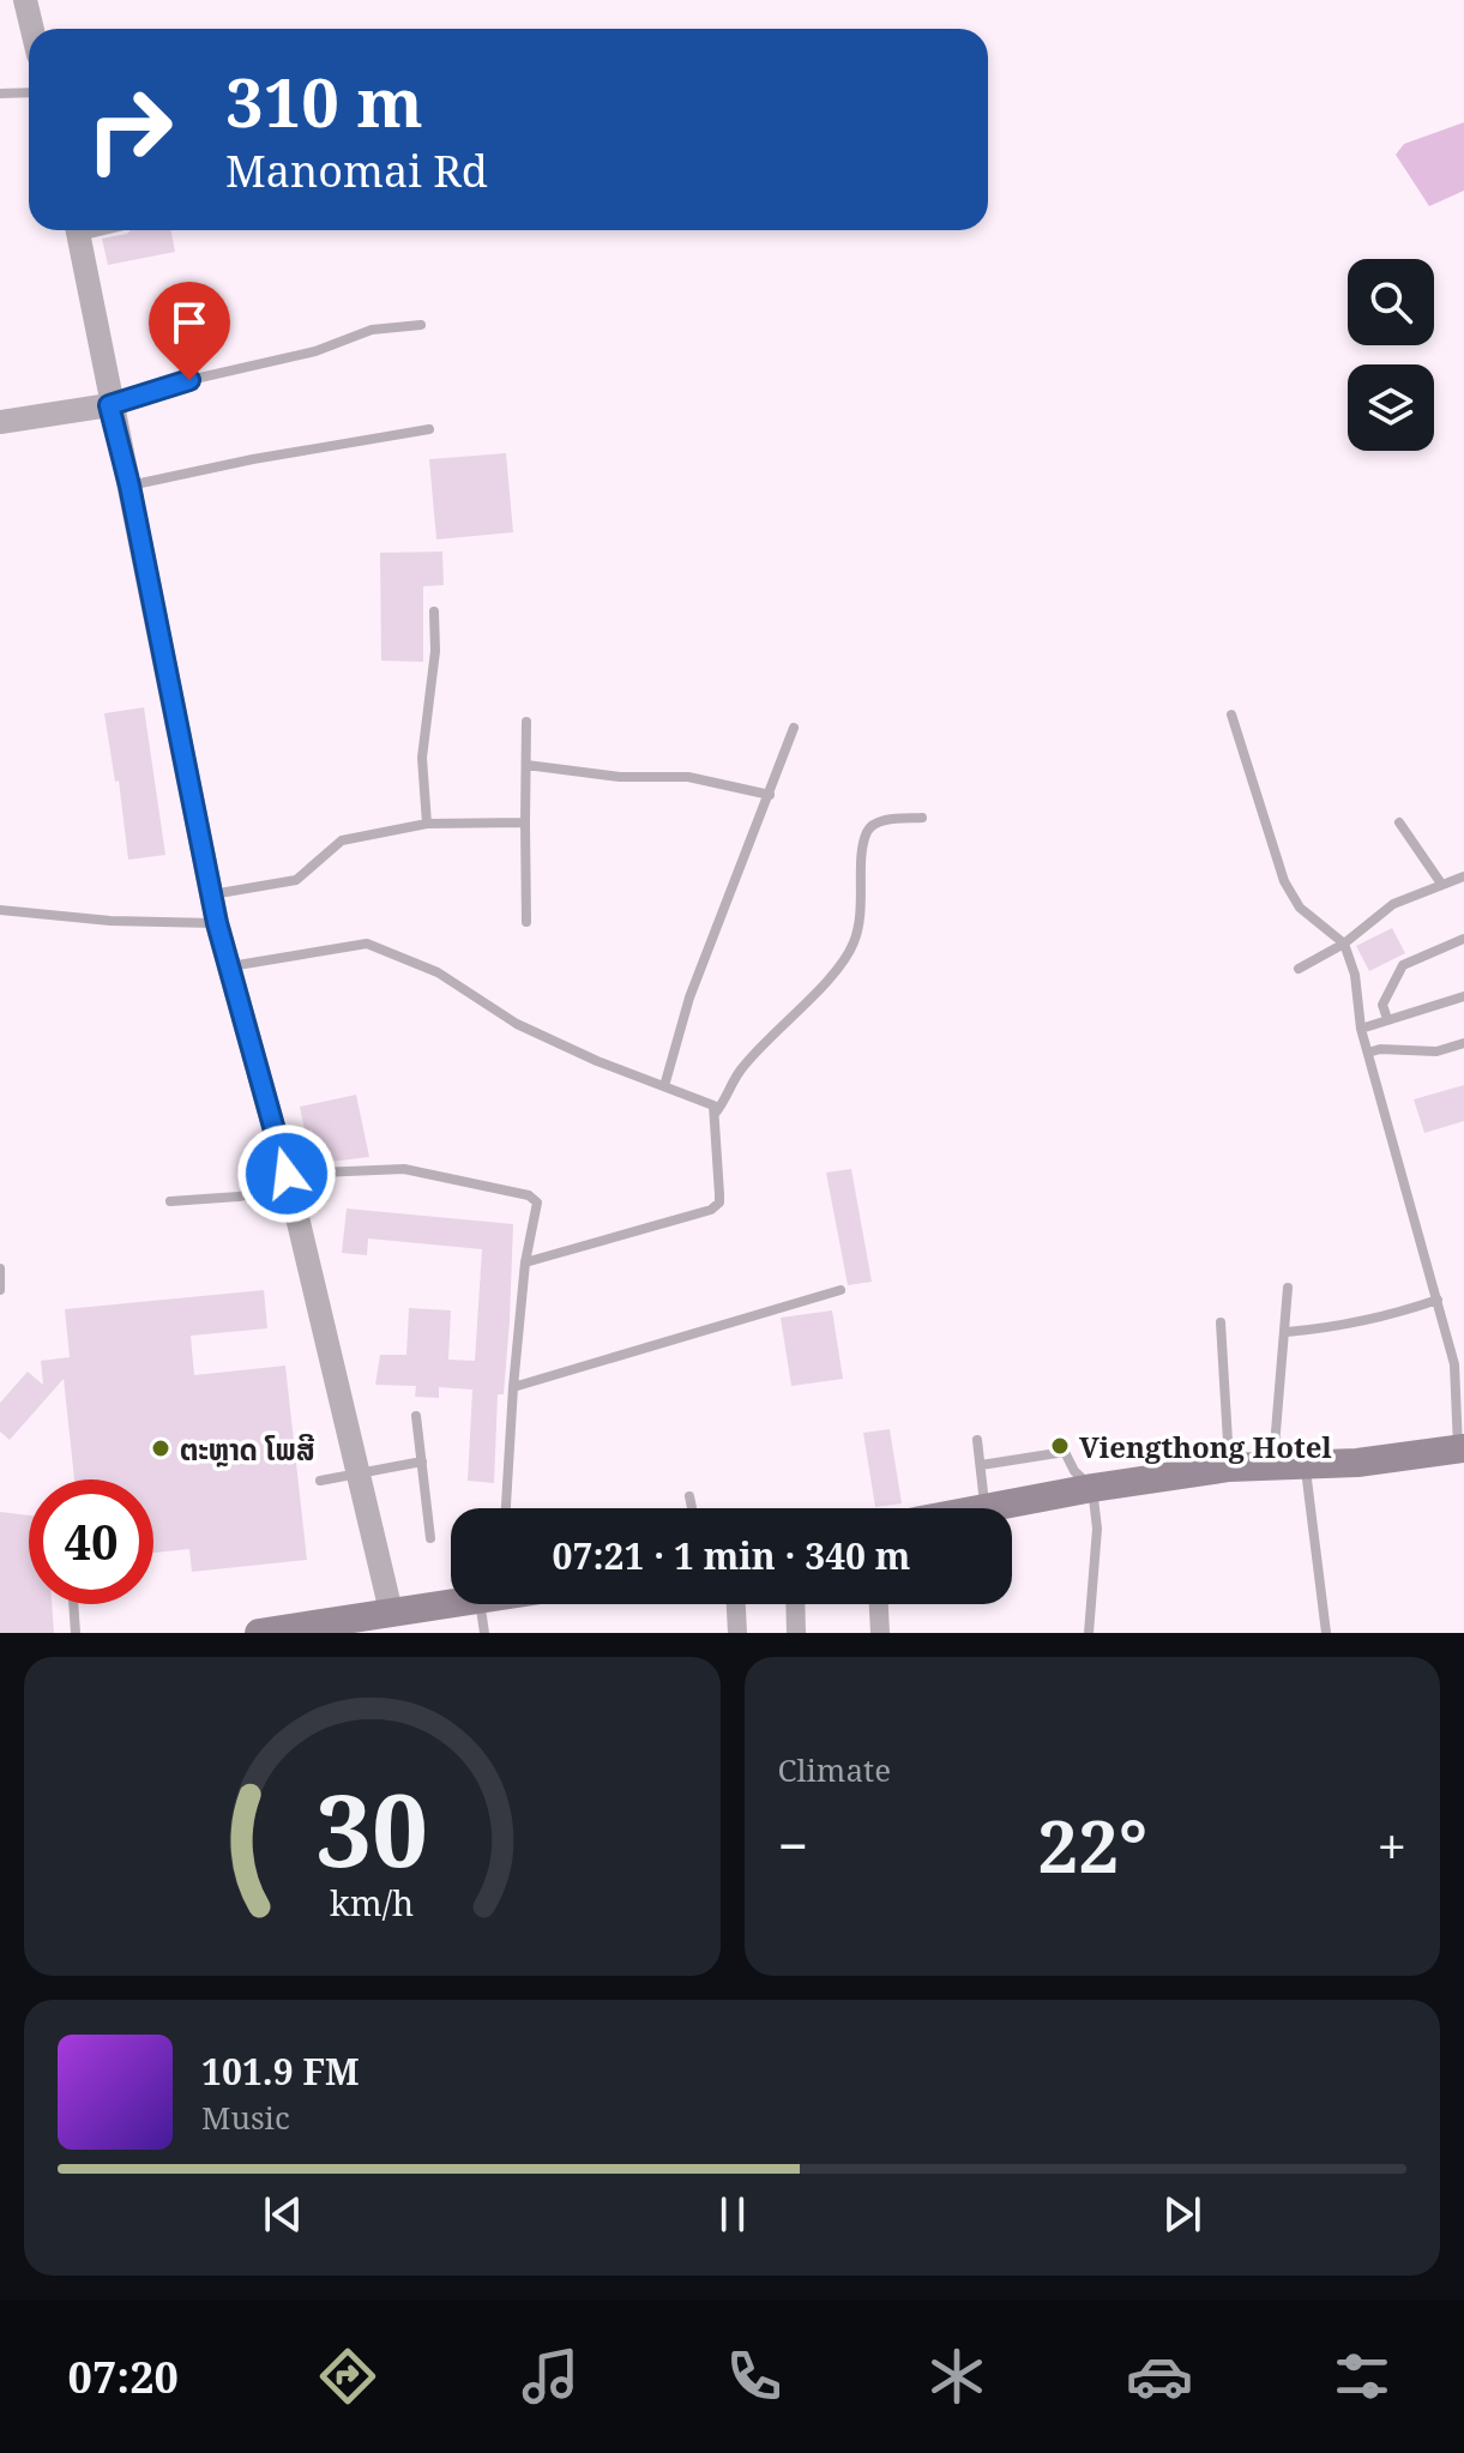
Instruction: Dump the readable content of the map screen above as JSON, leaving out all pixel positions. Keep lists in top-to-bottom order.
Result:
{
  "places": ["Viengthong Hotel", "ຕະຫຼາດ ໂພສີ"],
  "page": {
    "turn": ["310 m", "Manomai Rd"],
    "limit": "40",
    "trip": "07:21 · 1 min · 340 m",
    "tile": "Climate",
    "heat": ["−", "22°", "+"],
    "song": ["101.9 FM", "Music"],
    "tabs": "07:20",
    "gauge": ["30", "km/h"]
  }
}
